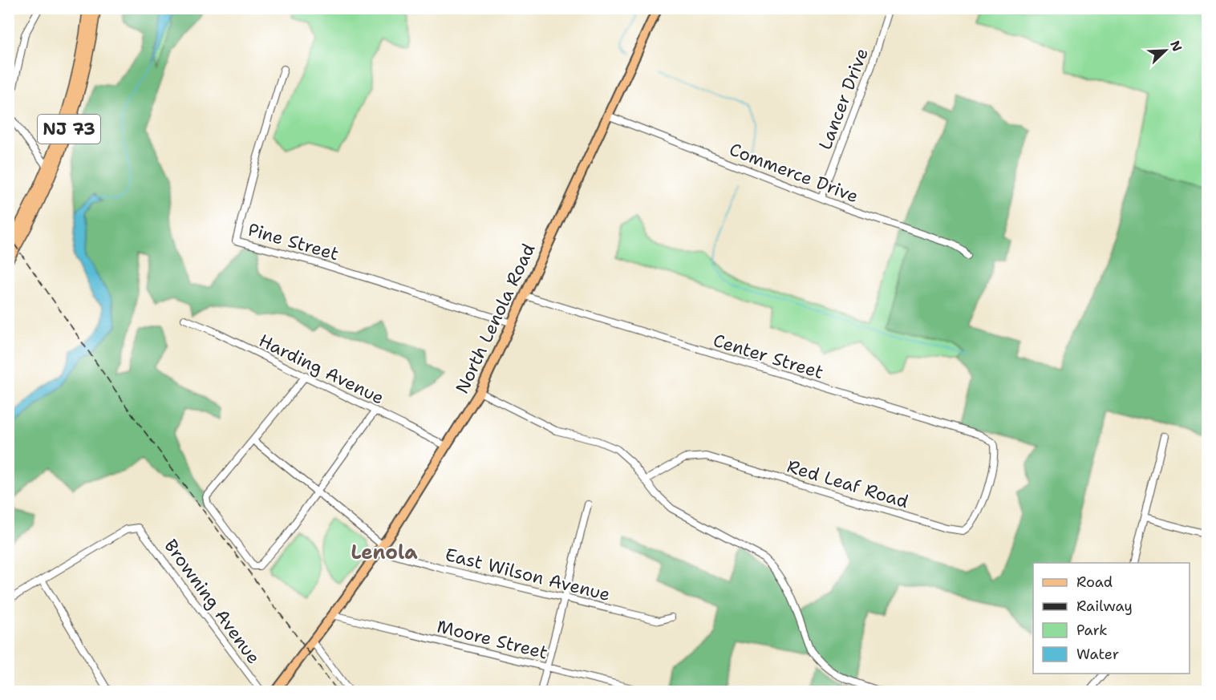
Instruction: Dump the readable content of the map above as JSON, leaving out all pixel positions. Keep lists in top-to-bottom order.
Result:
{
  "streets": {
    "highway": ["NJ 73"],
    "main road": ["North Lenola Road"],
    "street": [
      "Lancer Drive",
      "Commerce Drive",
      "Pine Street",
      "Center Street",
      "Harding Avenue",
      "Red Leaf Road",
      "East Wilson Avenue",
      "Browning Avenue",
      "Moore Street"
    ]
  },
  "crossings": [
    ["Lancer Drive", "Commerce Drive"],
    ["Commerce Drive", "North Lenola Road"],
    ["Pine Street", "North Lenola Road"],
    ["North Lenola Road", "Center Street"],
    ["North Lenola Road", "Harding Avenue"],
    ["North Lenola Road", "East Wilson Avenue"],
    ["North Lenola Road", "Moore Street"],
    ["Center Street", "Red Leaf Road"]
  ],
  "districts": ["Lenola"],
  "legend": [
    "Road",
    "Railway",
    "Park",
    "Water"
  ],
  "north": "top right"
}
